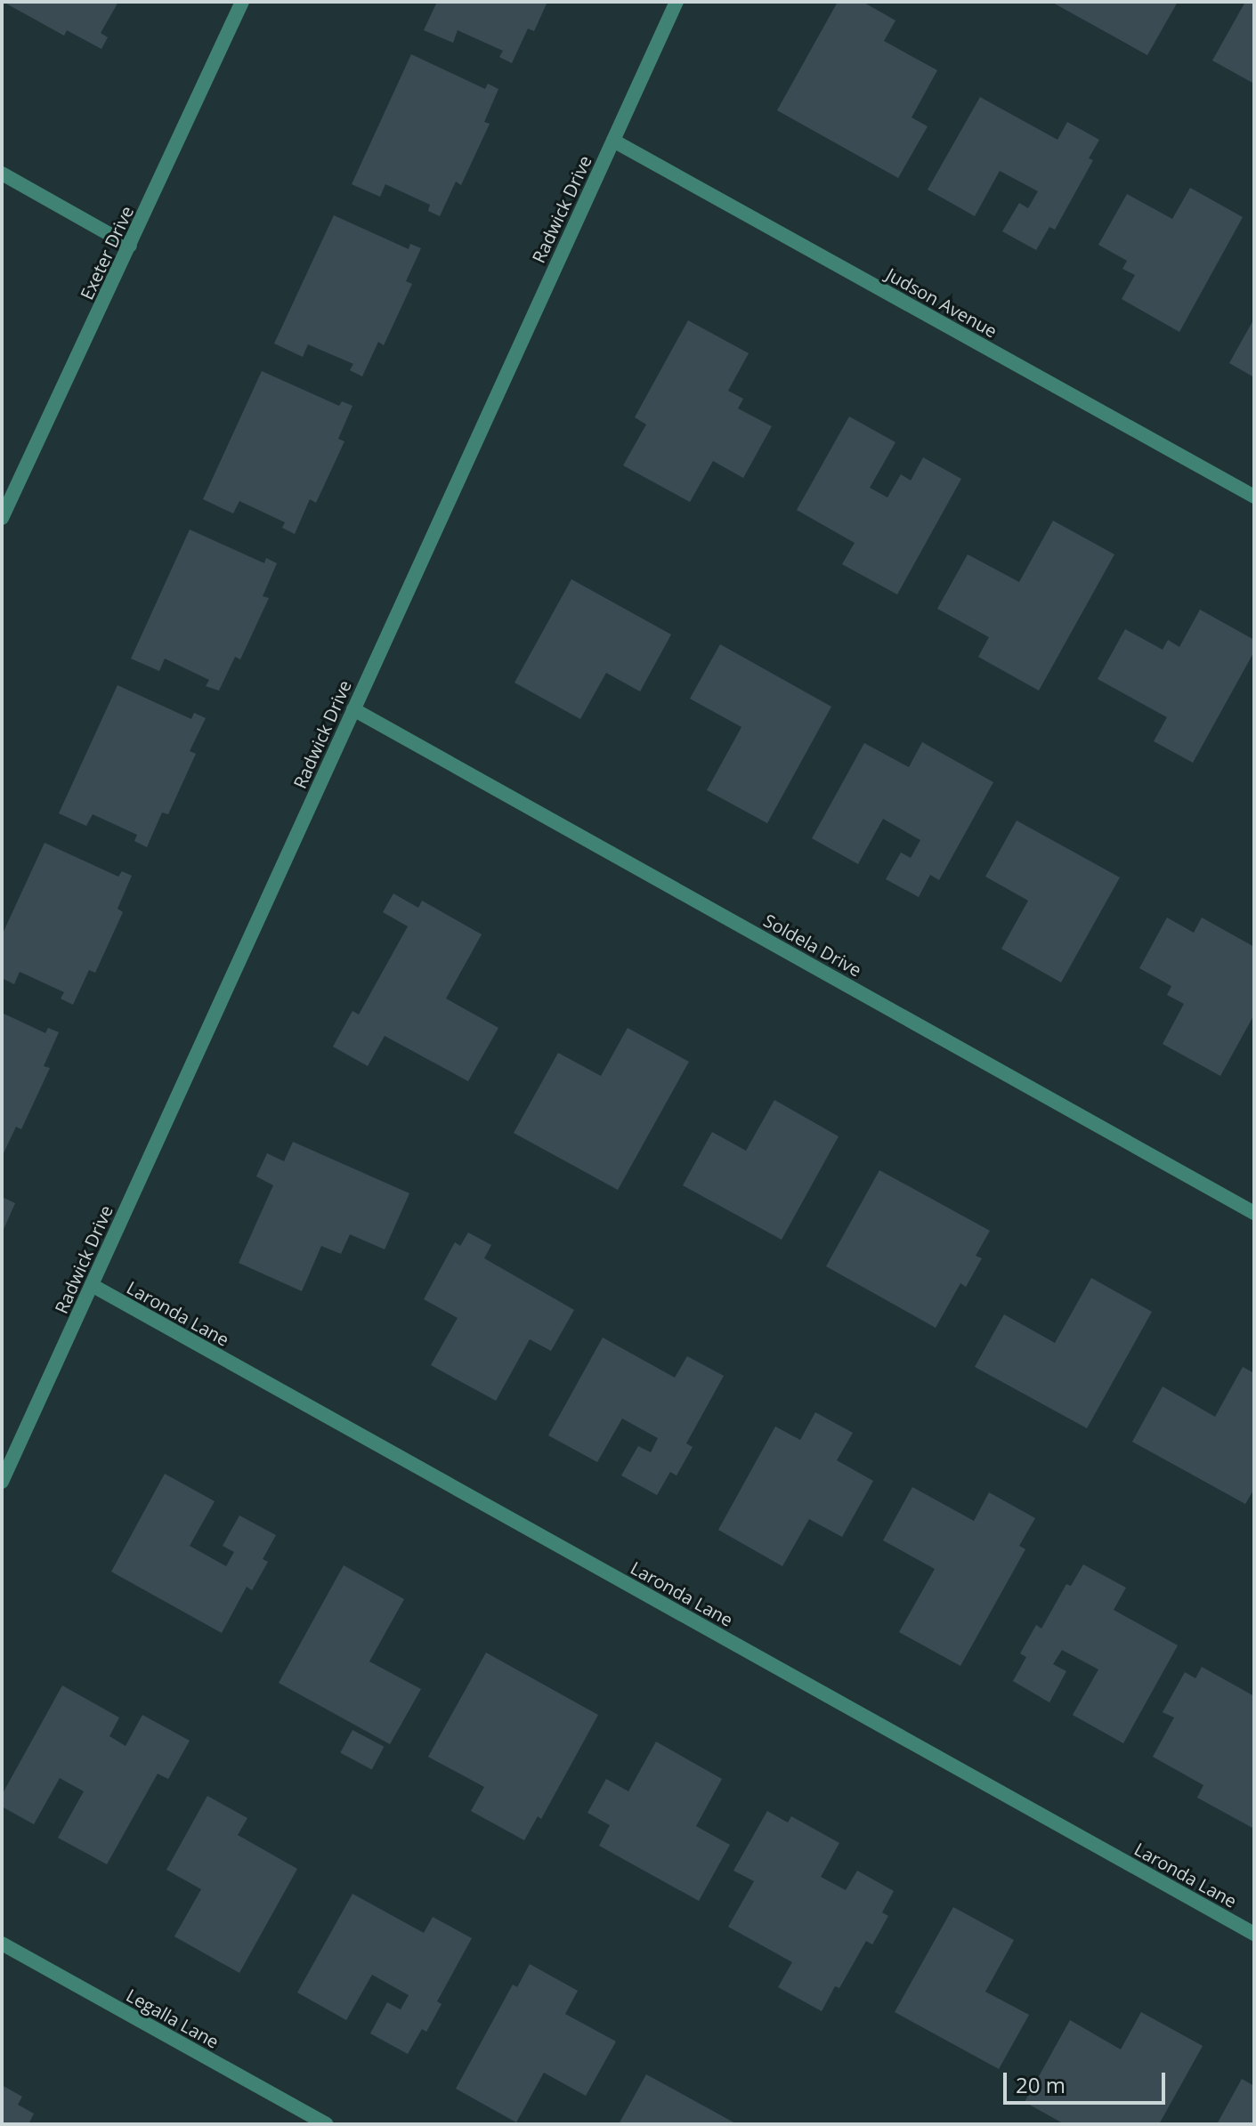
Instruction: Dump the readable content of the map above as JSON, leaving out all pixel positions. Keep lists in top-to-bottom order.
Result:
{
  "streets": {
    "street": [
      "Radwick Drive",
      "Exeter Drive",
      "Judson Avenue",
      "Soldela Drive",
      "Laronda Lane",
      "Legalla Lane"
    ]
  },
  "crossings": [
    ["Radwick Drive", "Judson Avenue"],
    ["Radwick Drive", "Soldela Drive"],
    ["Radwick Drive", "Laronda Lane"]
  ],
  "scale_bar": "20 m"
}
